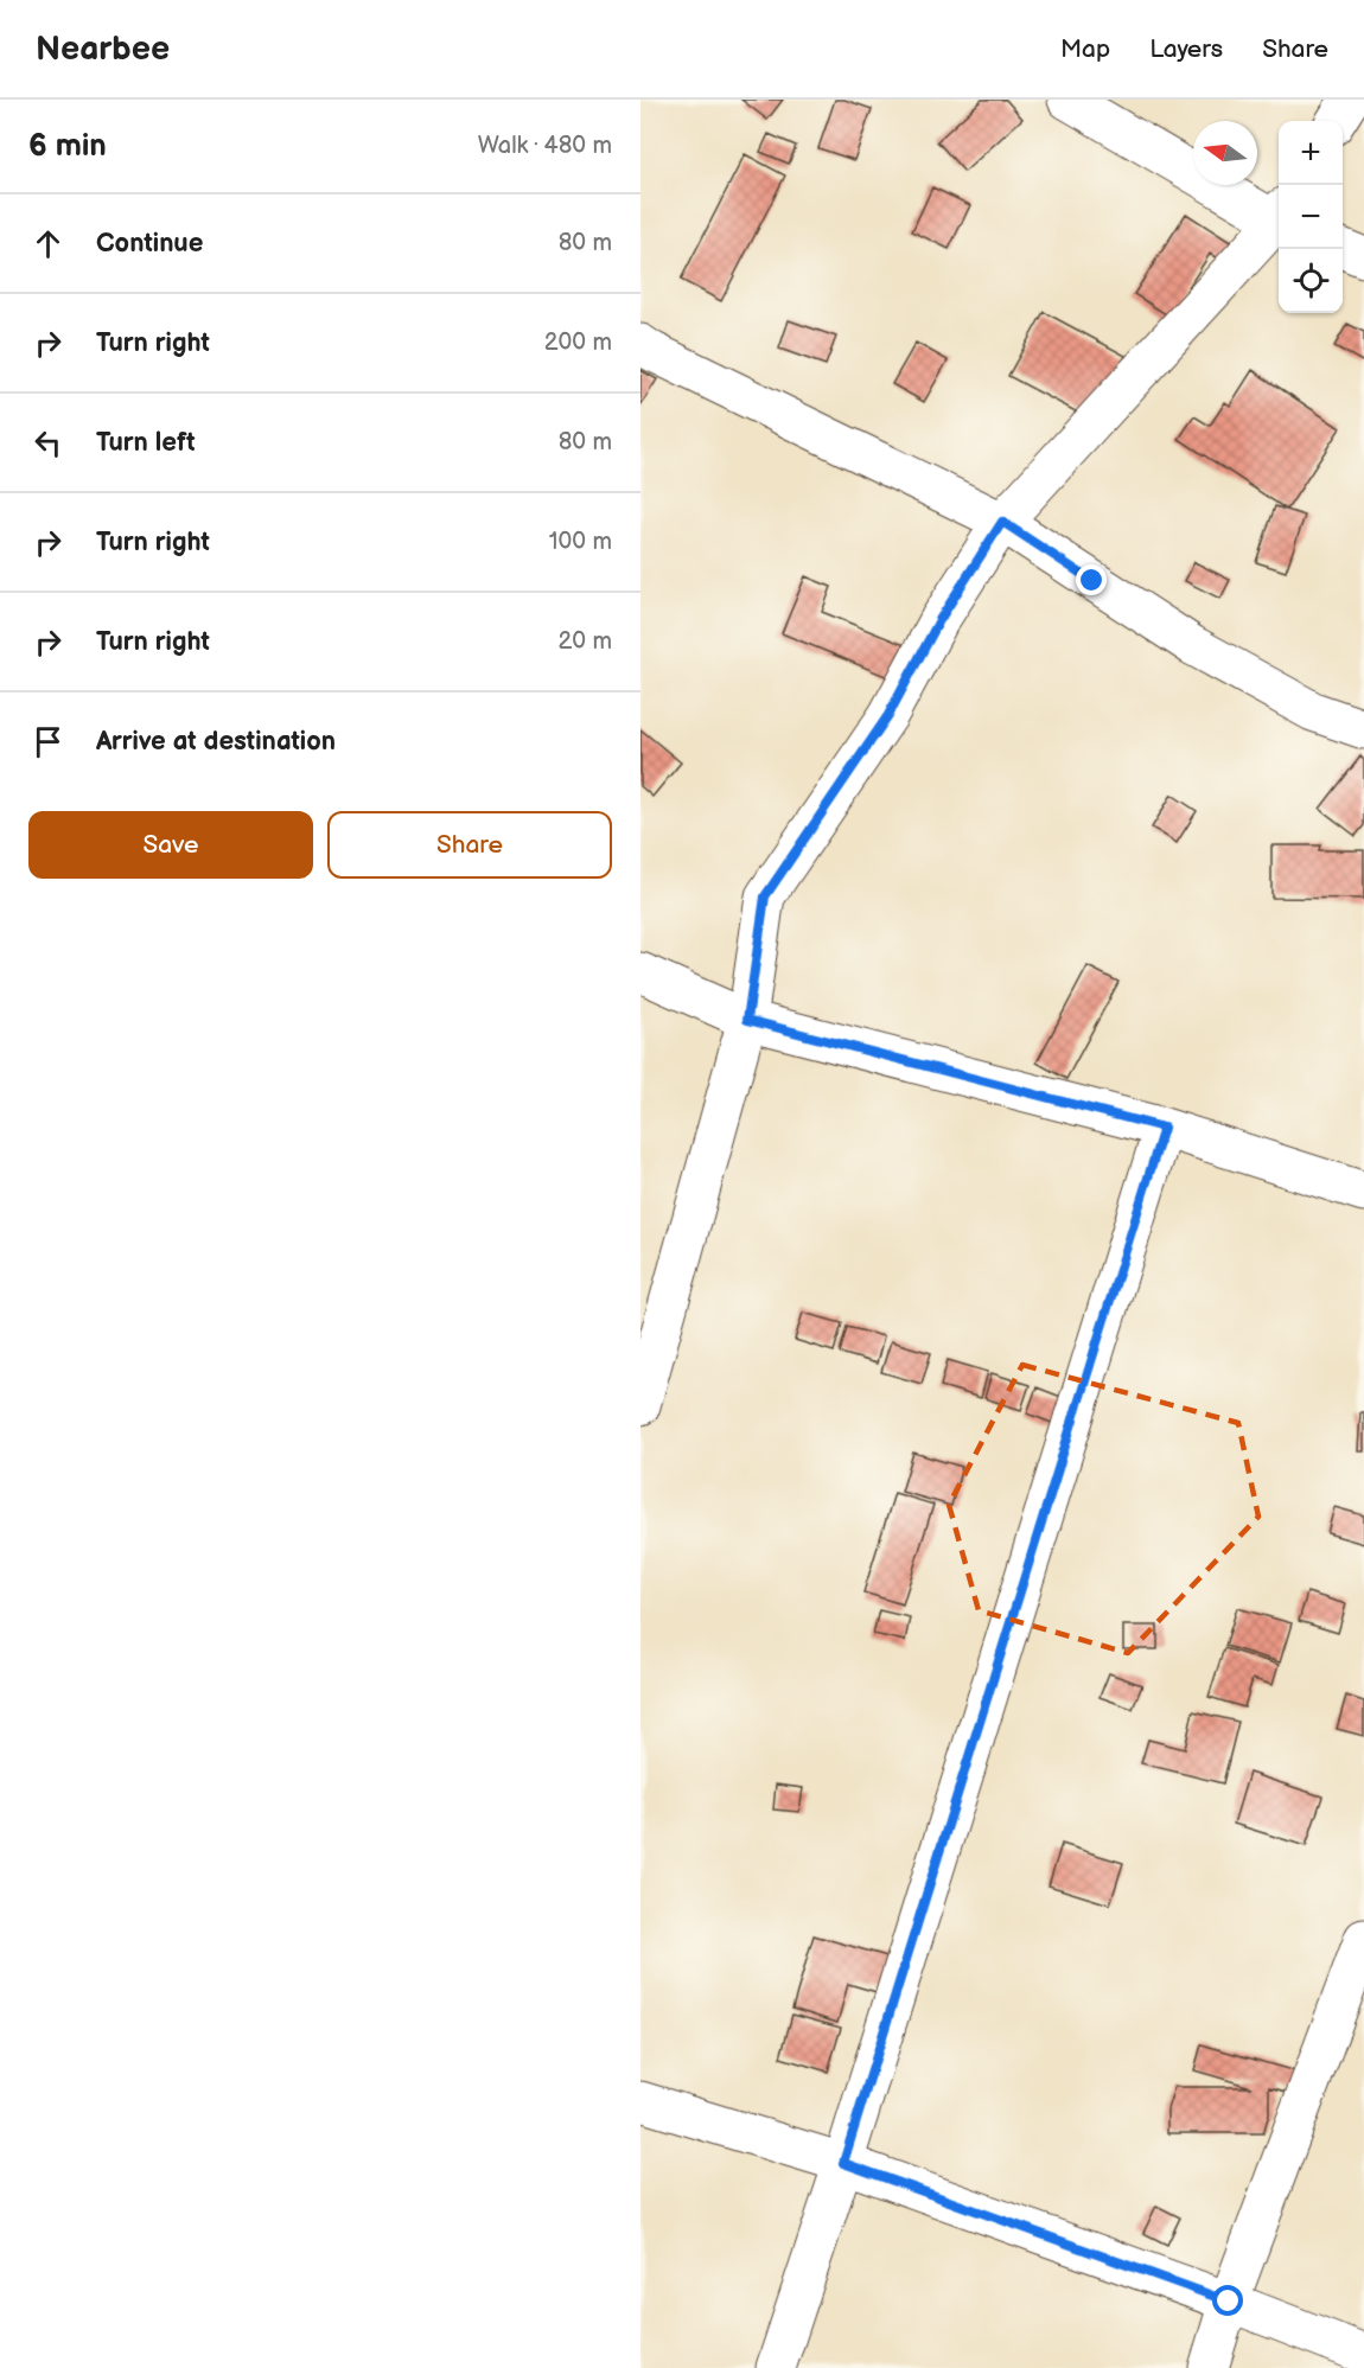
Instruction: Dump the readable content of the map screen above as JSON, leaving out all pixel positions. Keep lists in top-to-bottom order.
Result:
{
  "north": "left",
  "page": {
    "header": "Nearbee",
    "nav": ["Map", "Layers", "Share"],
    "heading": ["6 min", "Walk · 480 m"],
    "map_buttons": ["+", "−"],
    "list": [
      ["Continue", "80 m"],
      ["Turn right", "200 m"],
      ["Turn left", "80 m"],
      ["Turn right", "100 m"],
      ["Turn right", "20 m"],
      "Arrive at destination"
    ],
    "buttons": ["Save", "Share"]
  }
}
